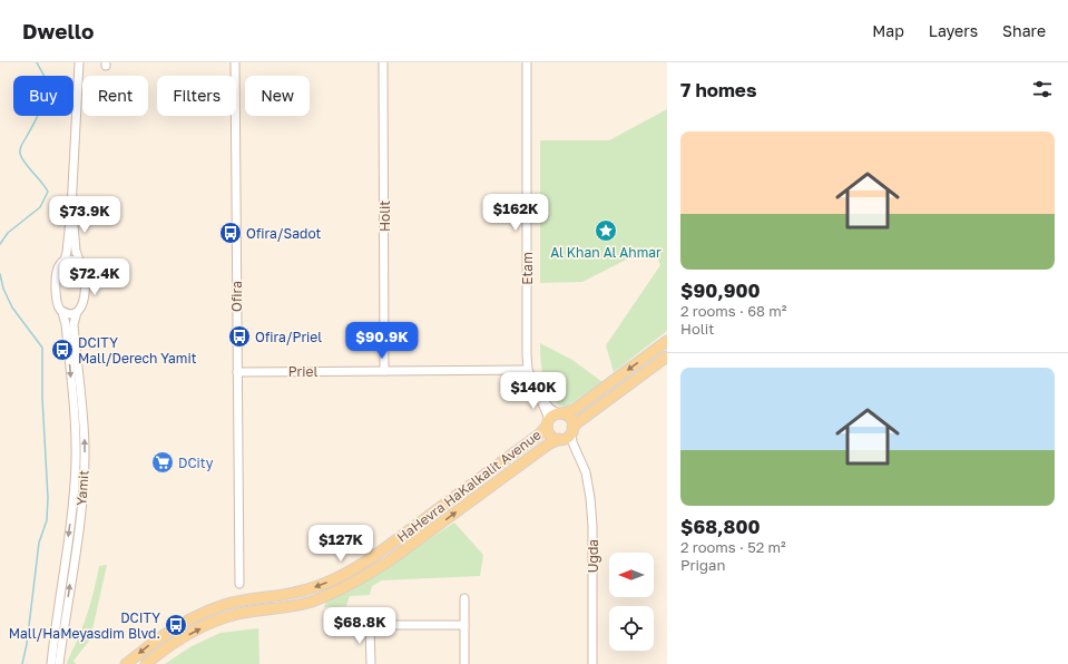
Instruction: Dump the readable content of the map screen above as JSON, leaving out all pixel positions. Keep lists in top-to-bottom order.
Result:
{
  "streets": {
    "main road": ["HaHevra HaKalkalit Avenue"],
    "street": [
      "Holit",
      "Etam",
      "Ofira",
      "Priel",
      "Yamit",
      "Ugda"
    ]
  },
  "crossings": [
    ["Holit", "Priel"],
    ["Etam", "Priel"],
    ["Etam", "HaHevra HaKalkalit Avenue"],
    ["Etam", "Ugda"],
    ["Ofira", "Priel"],
    ["HaHevra HaKalkalit Avenue", "Ugda"]
  ],
  "places": {
    "place": ["Al Khan Al Ahmar"],
    "bus stop": [
      "Ofira/Sadot",
      "Ofira/Priel",
      "DCITY Mall/Derech Yamit",
      "DCITY Mall/HaMeyasdim Blvd."
    ],
    "supermarket": ["DCity"]
  },
  "north": "left",
  "page": {
    "header": "Dwello",
    "nav": ["Map", "Layers", "Share"],
    "heading": "7 homes",
    "chip": [
      "Buy",
      "Rent",
      "Filters",
      "New"
    ],
    "list": [
      {
        "name": "$90,900",
        "note": "2 rooms · 68 m² · Holit"
      },
      {
        "name": "$68,800",
        "note": "2 rooms · 52 m² · Prigan"
      }
    ],
    "price": [
      "$162K",
      "$73.9K",
      "$72.4K",
      "$90.9K",
      "$140K",
      "$127K",
      "$68.8K"
    ]
  }
}
